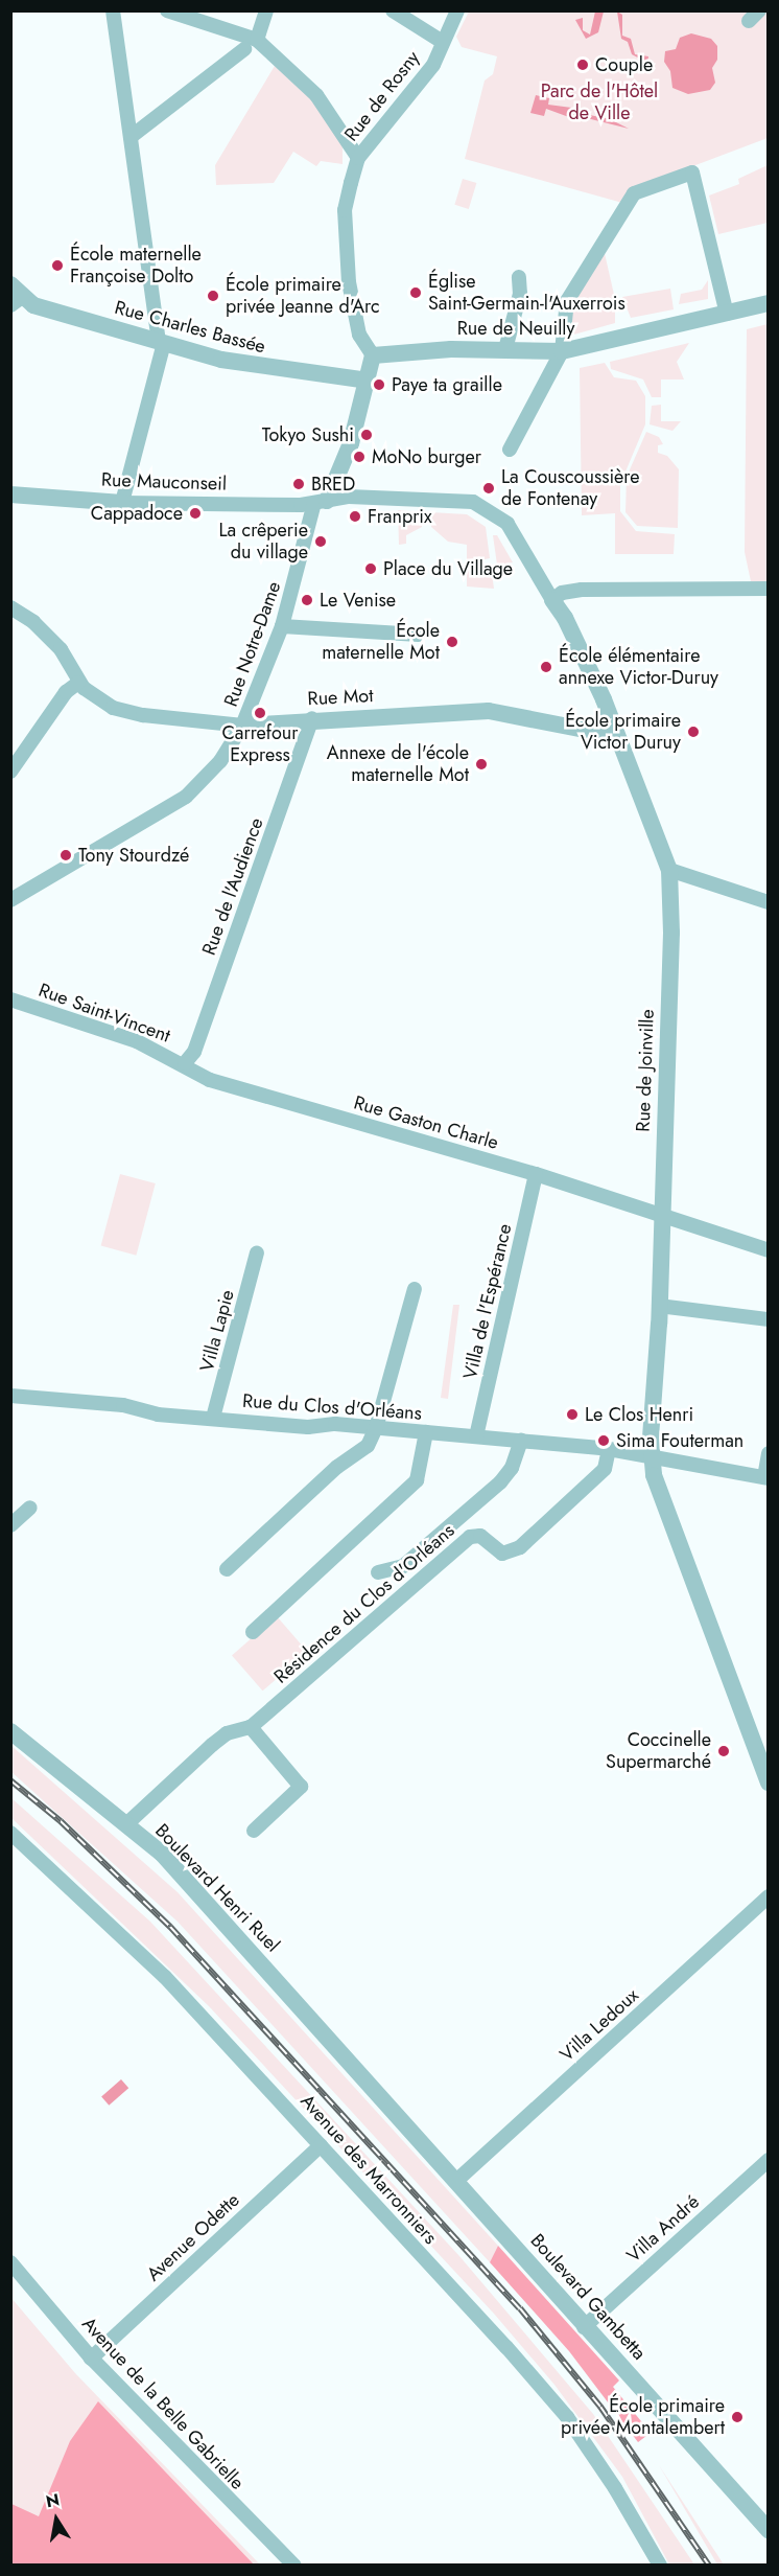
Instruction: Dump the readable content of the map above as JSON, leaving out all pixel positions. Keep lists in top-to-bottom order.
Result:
{
  "streets": {
    "street": [
      "Rue de Rosny",
      "Rue Charles Bassée",
      "Rue de Neuilly",
      "Rue Mauconseil",
      "Rue Notre-Dame",
      "Rue Mot",
      "Rue de l'Audience",
      "Rue Saint-Vincent",
      "Rue de Joinville",
      "Rue Gaston Charle",
      "Villa de l'Espérance",
      "Villa Lapie",
      "Rue du Clos d'Orléans",
      "Résidence du Clos d'Orléans",
      "Boulevard Henri Ruel",
      "Villa Ledoux",
      "Avenue des Marronniers",
      "Villa André",
      "Avenue Odette",
      "Boulevard Gambetta",
      "Avenue de la Belle Gabrielle"
    ]
  },
  "crossings": [
    ["Rue de Rosny", "Rue de Neuilly"],
    ["Rue Mauconseil", "Rue Notre-Dame"],
    ["Rue Mauconseil", "Rue de Joinville"],
    ["Rue Notre-Dame", "Rue Mot"],
    ["Rue Mot", "Rue de l'Audience"],
    ["Rue Mot", "Rue de Joinville"],
    ["Rue de l'Audience", "Rue Saint-Vincent"],
    ["Rue de l'Audience", "Rue Gaston Charle"],
    ["Rue Saint-Vincent", "Rue Gaston Charle"],
    ["Rue de Joinville", "Rue Gaston Charle"],
    ["Rue de Joinville", "Rue du Clos d'Orléans"],
    ["Rue Gaston Charle", "Villa de l'Espérance"],
    ["Villa de l'Espérance", "Rue du Clos d'Orléans"],
    ["Villa Lapie", "Rue du Clos d'Orléans"],
    ["Rue du Clos d'Orléans", "Résidence du Clos d'Orléans"],
    ["Résidence du Clos d'Orléans", "Boulevard Henri Ruel"],
    ["Boulevard Henri Ruel", "Boulevard Gambetta"],
    ["Villa Ledoux", "Boulevard Gambetta"],
    ["Avenue des Marronniers", "Avenue Odette"],
    ["Villa André", "Boulevard Gambetta"],
    ["Avenue Odette", "Avenue de la Belle Gabrielle"]
  ],
  "parks": ["Parc de l'Hôtel de Ville"],
  "places": [
    "Couple",
    "École maternelle Françoise Dolto",
    "Église Saint-Germain-l'Auxerrois",
    "École primaire privée Jeanne d'Arc",
    "Paye ta graille",
    "Tokyo Sushi",
    "MoNo burger",
    "BRED",
    "La Couscoussière de Fontenay",
    "Cappadoce",
    "Franprix",
    "La crêperie du village",
    "Place du Village",
    "Le Venise",
    "École maternelle Mot",
    "École élémentaire annexe Victor-Duruy",
    "Carrefour Express",
    "École primaire Victor Duruy",
    "Annexe de l'école maternelle Mot",
    "Tony Stourdzé",
    "Le Clos Henri",
    "Sima Fouterman",
    "Coccinelle Supermarché",
    "École primaire privée Montalembert"
  ],
  "north": "top"
}
